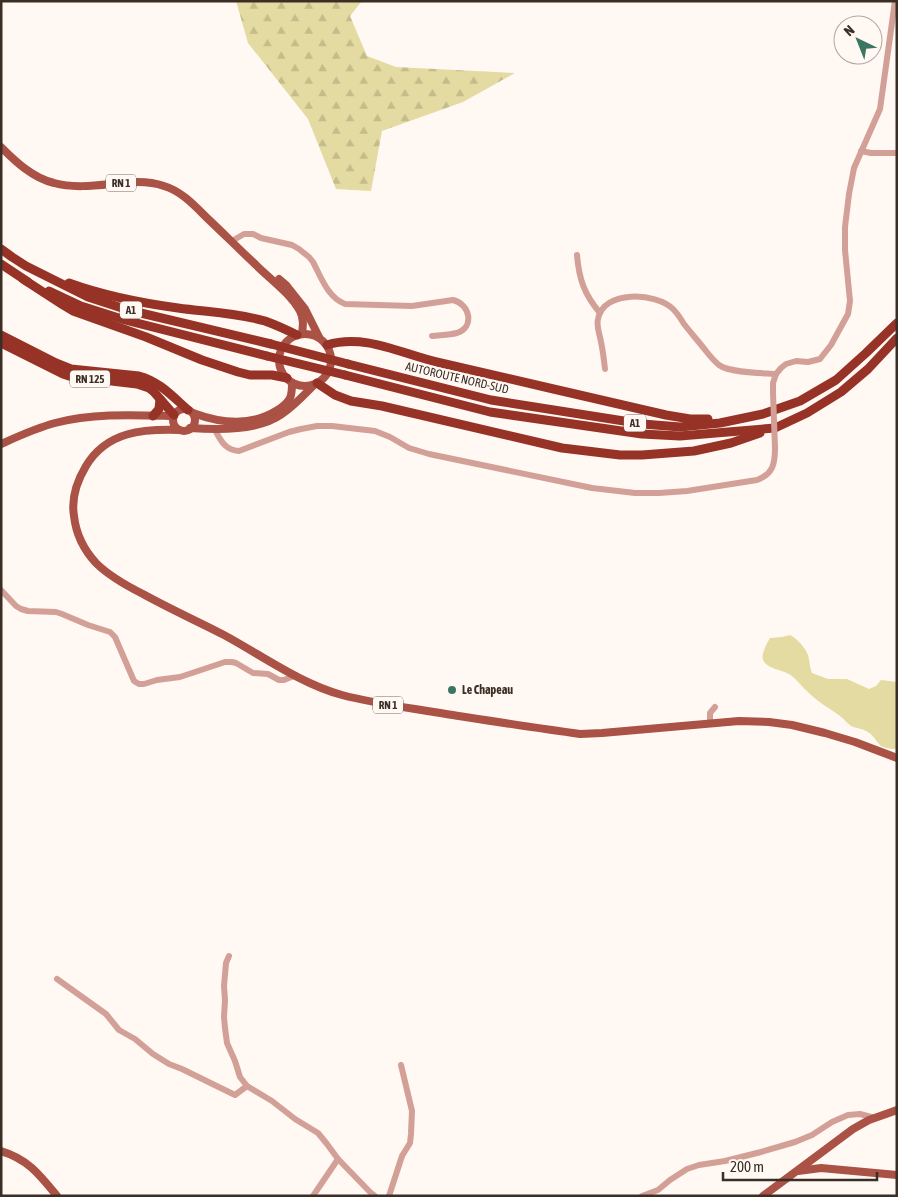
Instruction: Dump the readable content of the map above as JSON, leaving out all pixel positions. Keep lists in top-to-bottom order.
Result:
{
  "streets": {
    "highway": ["A1", "AUTOROUTE NORD-SUD", "RN 125"],
    "main road": ["RN 1"]
  },
  "crossings": [
    ["RN 1", "RN 125"]
  ],
  "places": ["Le Chapeau"],
  "scale_bar": "200 m",
  "north": "top left"
}
